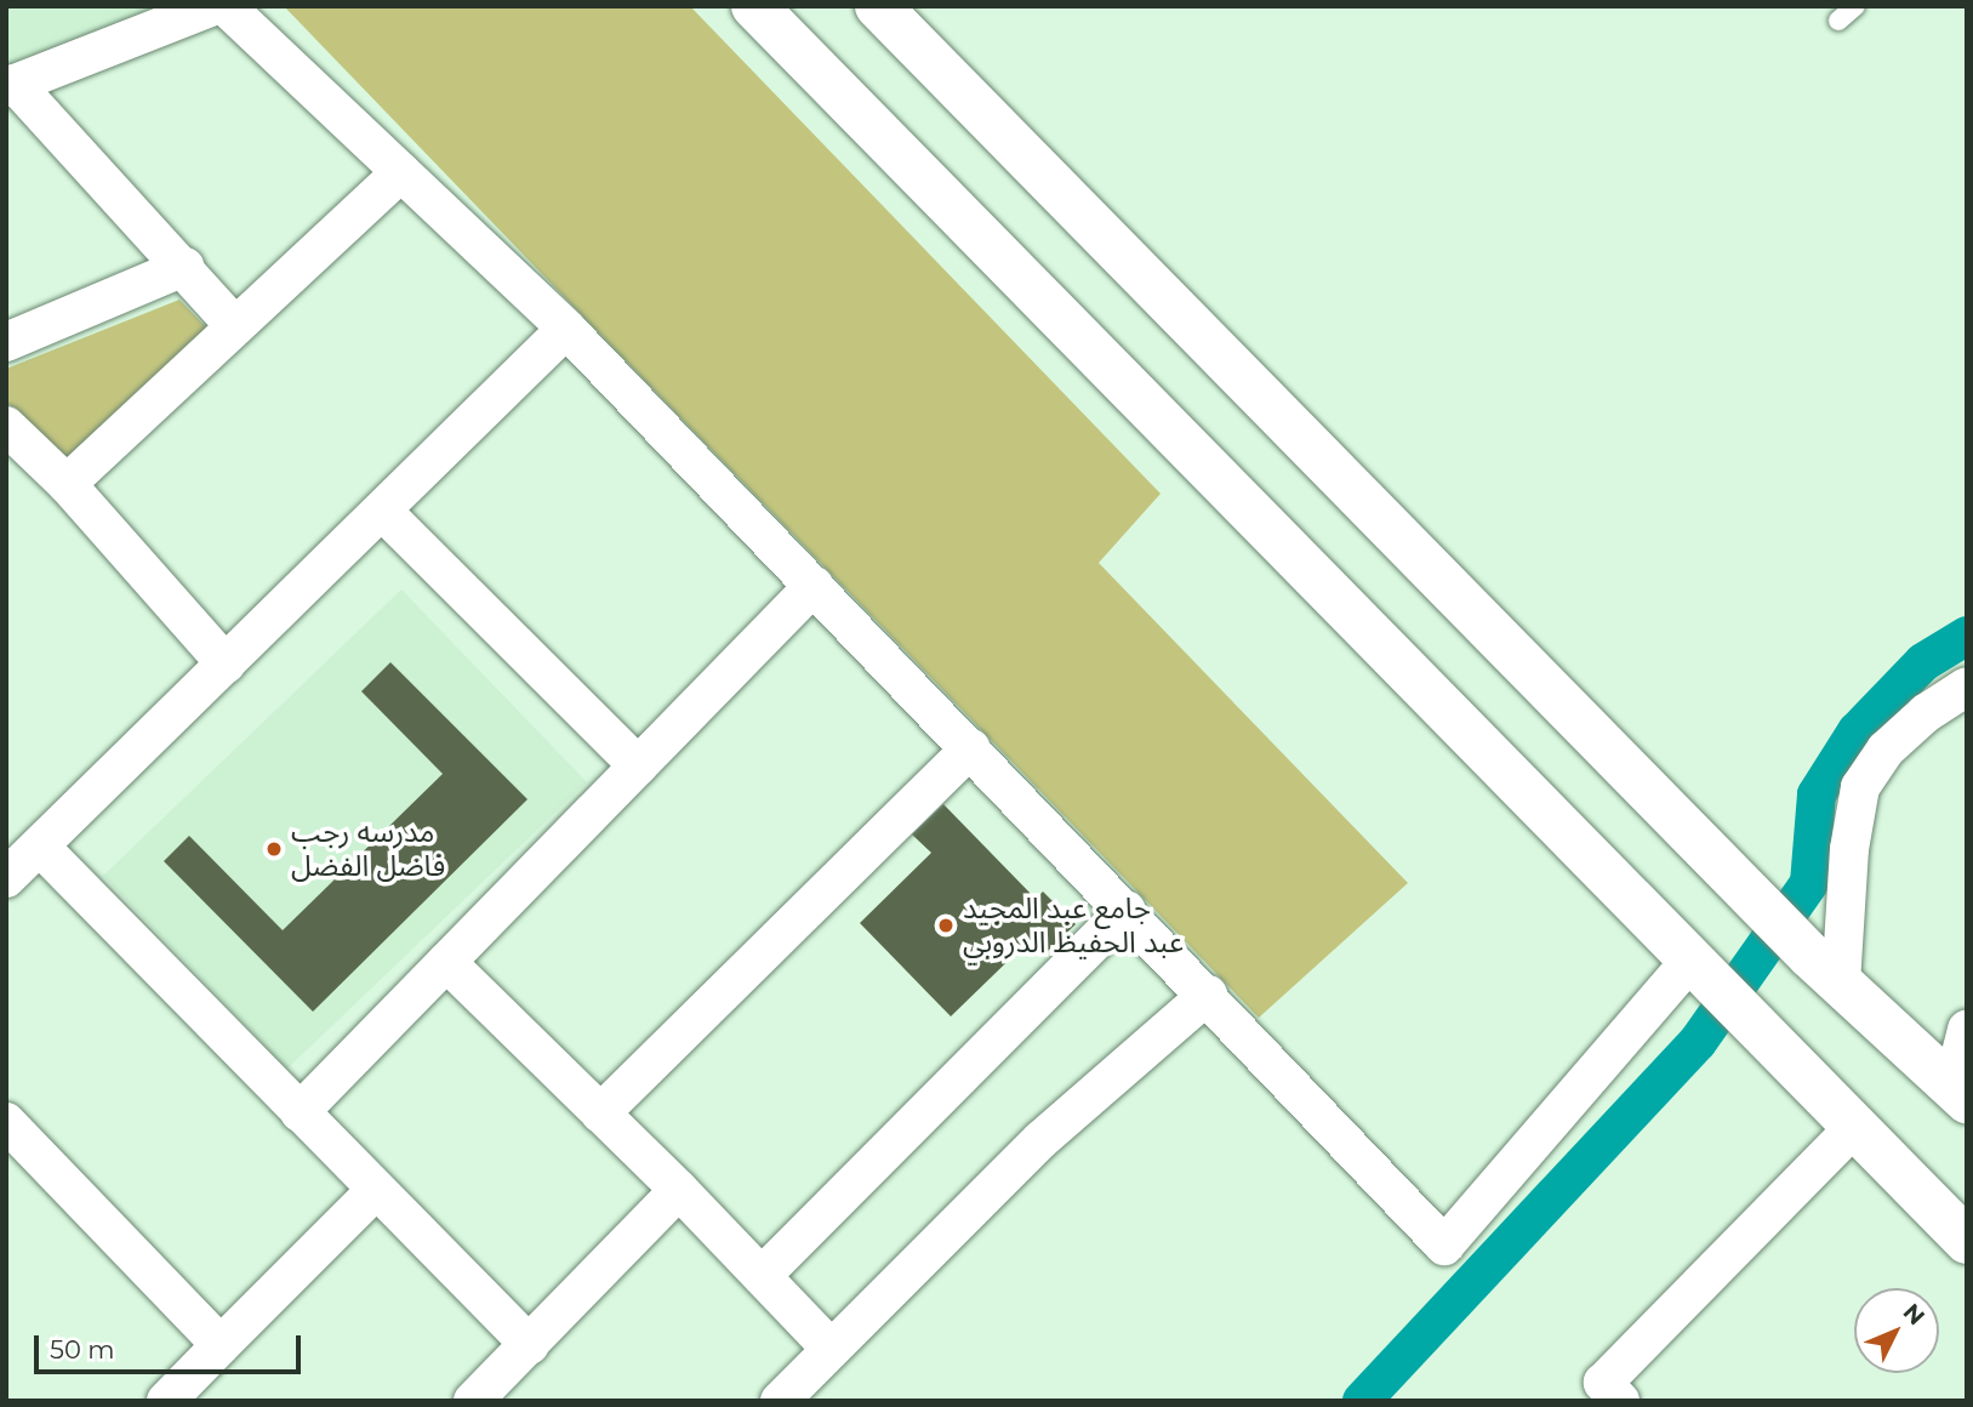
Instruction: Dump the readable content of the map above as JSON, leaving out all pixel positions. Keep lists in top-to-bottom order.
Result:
{
  "places": ["مدرسه رجب فاضل الفضل", "جامع عبد المجيد عبد الحفيظ الدروبي"],
  "scale_bar": "50 m",
  "north": "top right"
}
